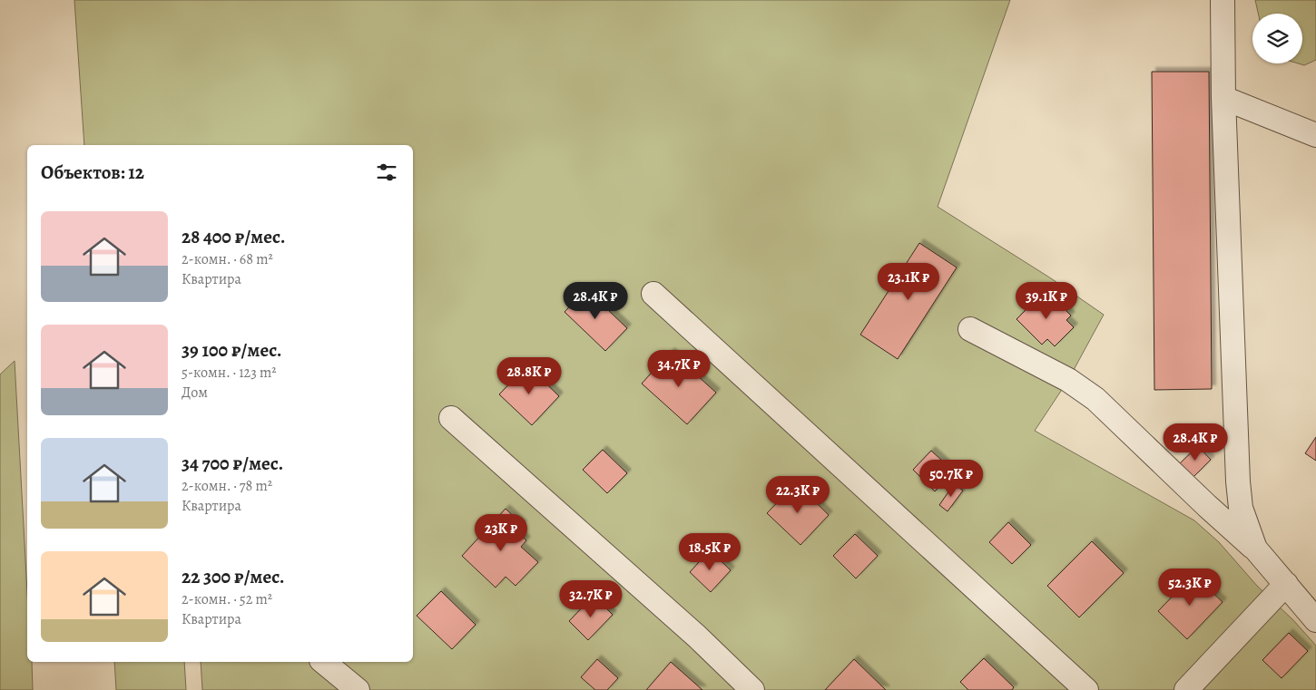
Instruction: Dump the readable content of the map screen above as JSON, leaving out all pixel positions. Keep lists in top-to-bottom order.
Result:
{
  "page": {
    "heading": "Объектов: 12",
    "list": [
      {
        "name": "28 400 ₽/мес.",
        "note": "2-комн. · 68 m² · Квартира"
      },
      {
        "name": "39 100 ₽/мес.",
        "note": "5-комн. · 123 m² · Дом"
      },
      {
        "name": "34 700 ₽/мес.",
        "note": "2-комн. · 78 m² · Квартира"
      },
      {
        "name": "22 300 ₽/мес.",
        "note": "2-комн. · 52 m² · Квартира"
      }
    ],
    "price": [
      "23.1K ₽",
      "28.4K ₽",
      "39.1K ₽",
      "34.7K ₽",
      "28.8K ₽",
      "28.4K ₽",
      "50.7K ₽",
      "22.3K ₽",
      "23K ₽",
      "18.5K ₽",
      "52.3K ₽",
      "32.7K ₽"
    ]
  }
}
